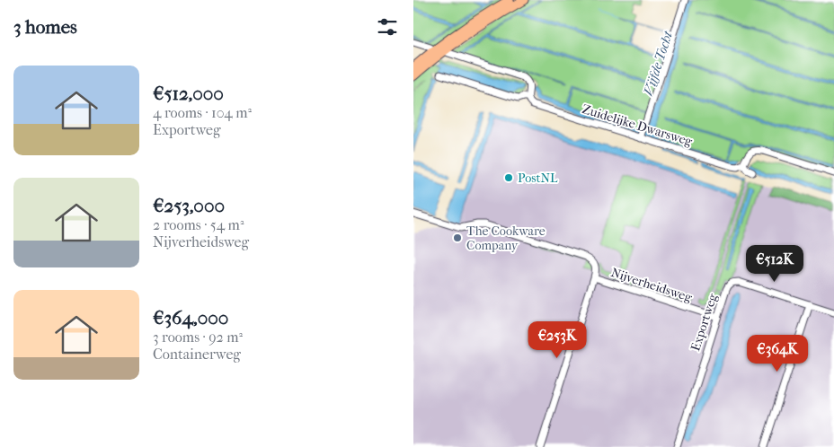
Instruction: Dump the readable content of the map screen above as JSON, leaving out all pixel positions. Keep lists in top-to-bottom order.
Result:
{
  "streets": {
    "street": ["Zuidelijke Dwarsweg", "Nijverheidsweg", "Exportweg"]
  },
  "crossings": [
    ["Nijverheidsweg", "Exportweg"]
  ],
  "water": ["Vijfde Tocht"],
  "places": ["PostNL", "The Cookware Company"],
  "page": {
    "heading": "3 homes",
    "list": [
      {
        "name": "€512,000",
        "note": "4 rooms · 104 m² · Exportweg"
      },
      {
        "name": "€253,000",
        "note": "2 rooms · 54 m² · Nijverheidsweg"
      },
      {
        "name": "€364,000",
        "note": "3 rooms · 92 m² · Containerweg"
      }
    ],
    "price": ["€512K", "€253K", "€364K"]
  }
}
